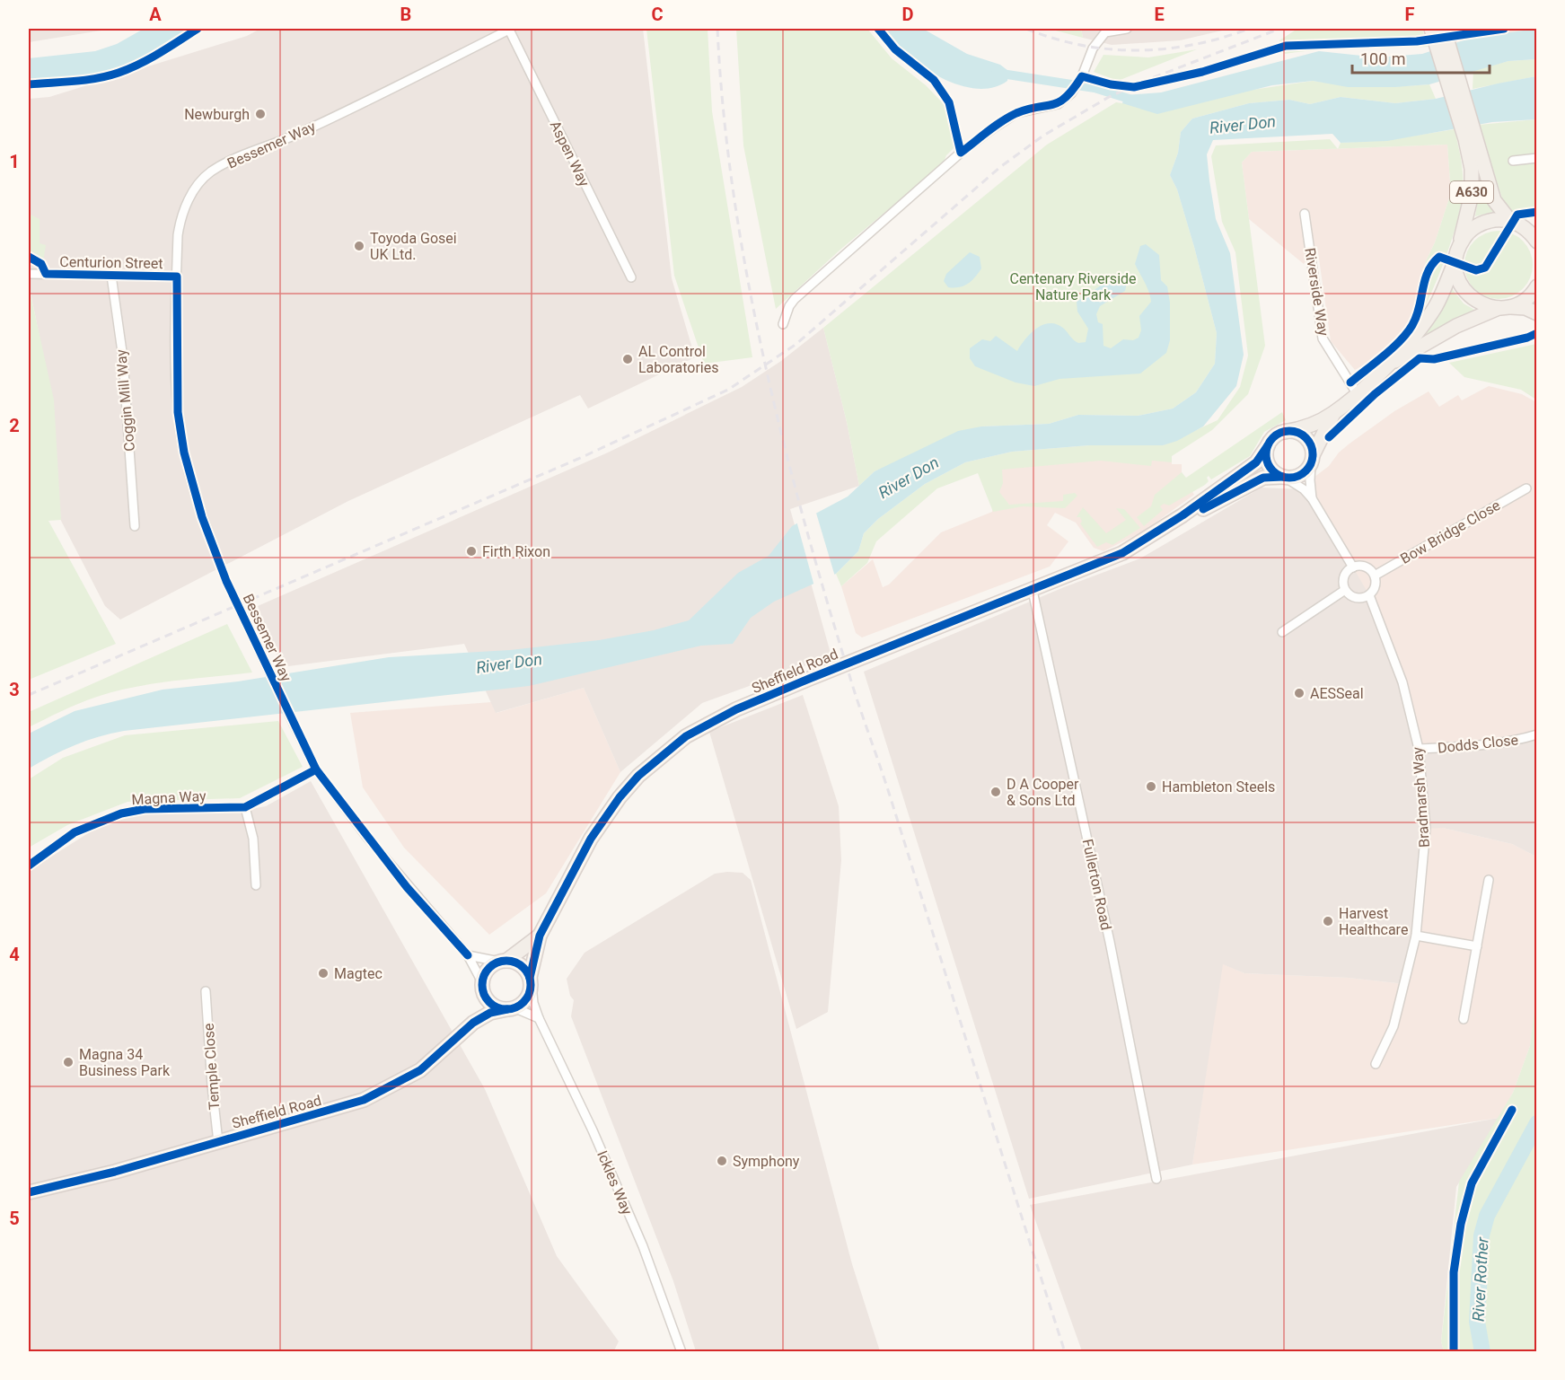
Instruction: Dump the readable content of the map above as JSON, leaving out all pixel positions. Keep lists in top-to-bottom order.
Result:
{
  "streets": {
    "main road": ["A630", "Sheffield Road"],
    "street": [
      "Bessemer Way",
      "Aspen Way",
      "Centurion Street",
      "Riverside Way",
      "Coggin Mill Way",
      "Bow Bridge Close",
      "Dodds Close",
      "Magna Way",
      "Bradmarsh Way",
      "Fullerton Road",
      "Temple Close",
      "Ickles Way"
    ]
  },
  "crossings": [
    ["Bessemer Way", "Aspen Way"],
    ["Bessemer Way", "Centurion Street"],
    ["Bessemer Way", "Sheffield Road"],
    ["Bessemer Way", "Magna Way"],
    ["Bessemer Way", "Ickles Way"],
    ["Centurion Street", "Coggin Mill Way"],
    ["Bow Bridge Close", "Bradmarsh Way"],
    ["Sheffield Road", "Fullerton Road"],
    ["Sheffield Road", "Temple Close"],
    ["Sheffield Road", "Ickles Way"],
    ["Dodds Close", "Bradmarsh Way"]
  ],
  "water": ["River Don", "River Rother"],
  "parks": ["Centenary Riverside Nature Park"],
  "places": [
    "Newburgh",
    "Toyoda Gosei UK Ltd.",
    "AL Control Laboratories",
    "Firth Rixon",
    "AESSeal",
    "Hambleton Steels",
    "D A Cooper & Sons Ltd",
    "Harvest Healthcare",
    "Magtec",
    "Magna 34 Business Park",
    "Symphony"
  ],
  "scale_bar": "100 m",
  "grid": {
    "columns": [
      "A",
      "B",
      "C",
      "D",
      "E",
      "F"
    ],
    "rows": [
      "1",
      "2",
      "3",
      "4",
      "5"
    ]
  }
}
